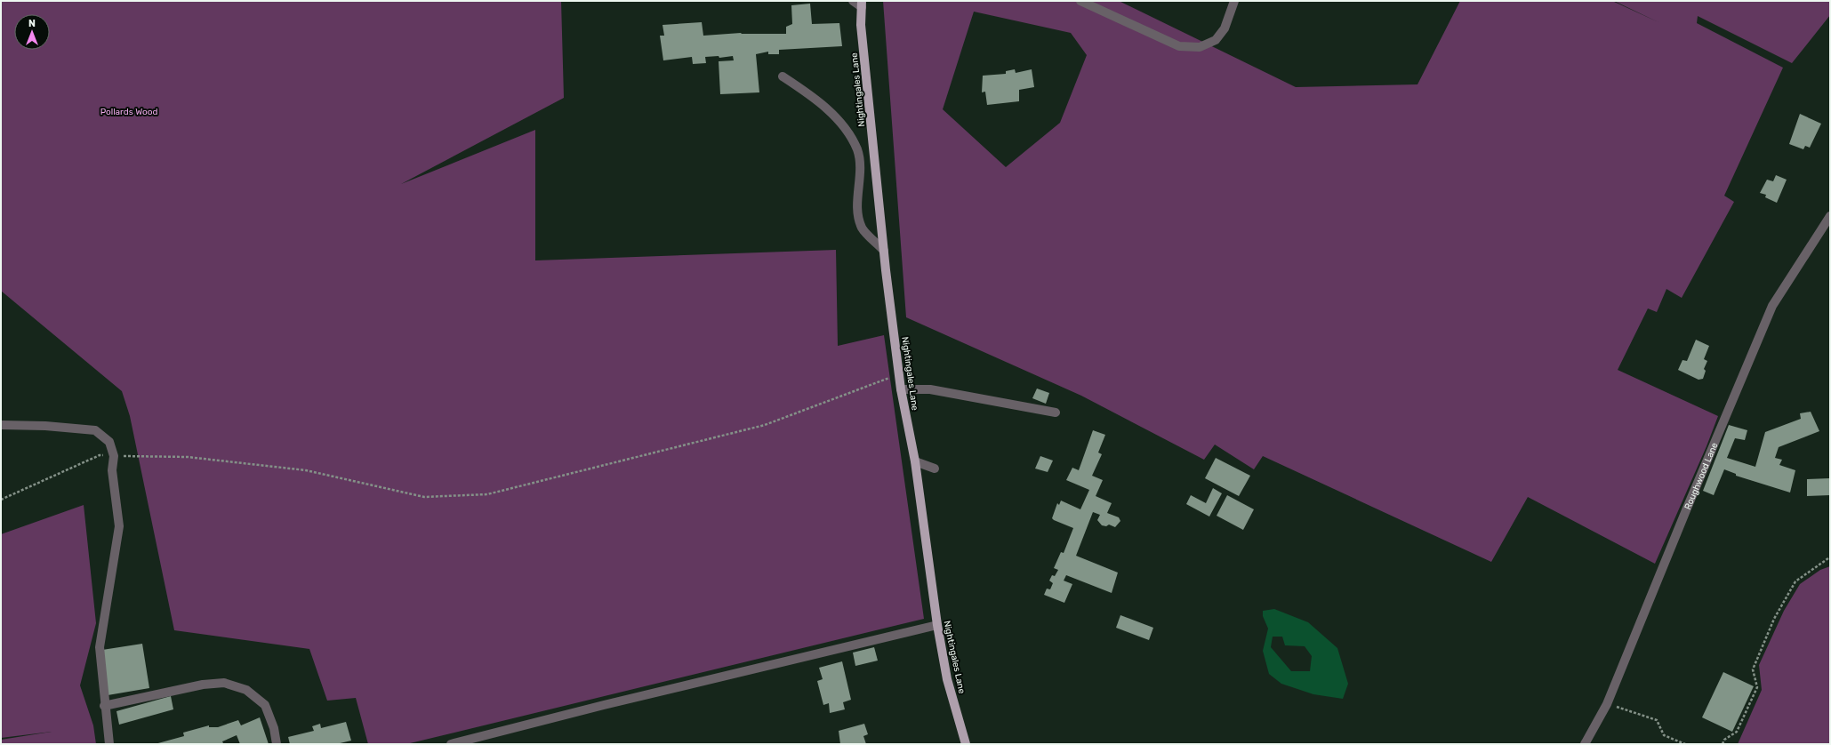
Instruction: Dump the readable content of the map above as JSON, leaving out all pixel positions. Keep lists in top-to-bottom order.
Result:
{
  "streets": {
    "main road": ["Nightingales Lane"],
    "street": ["Roughwood Lane"]
  },
  "parks": ["Pollards Wood"],
  "north": "top"
}
